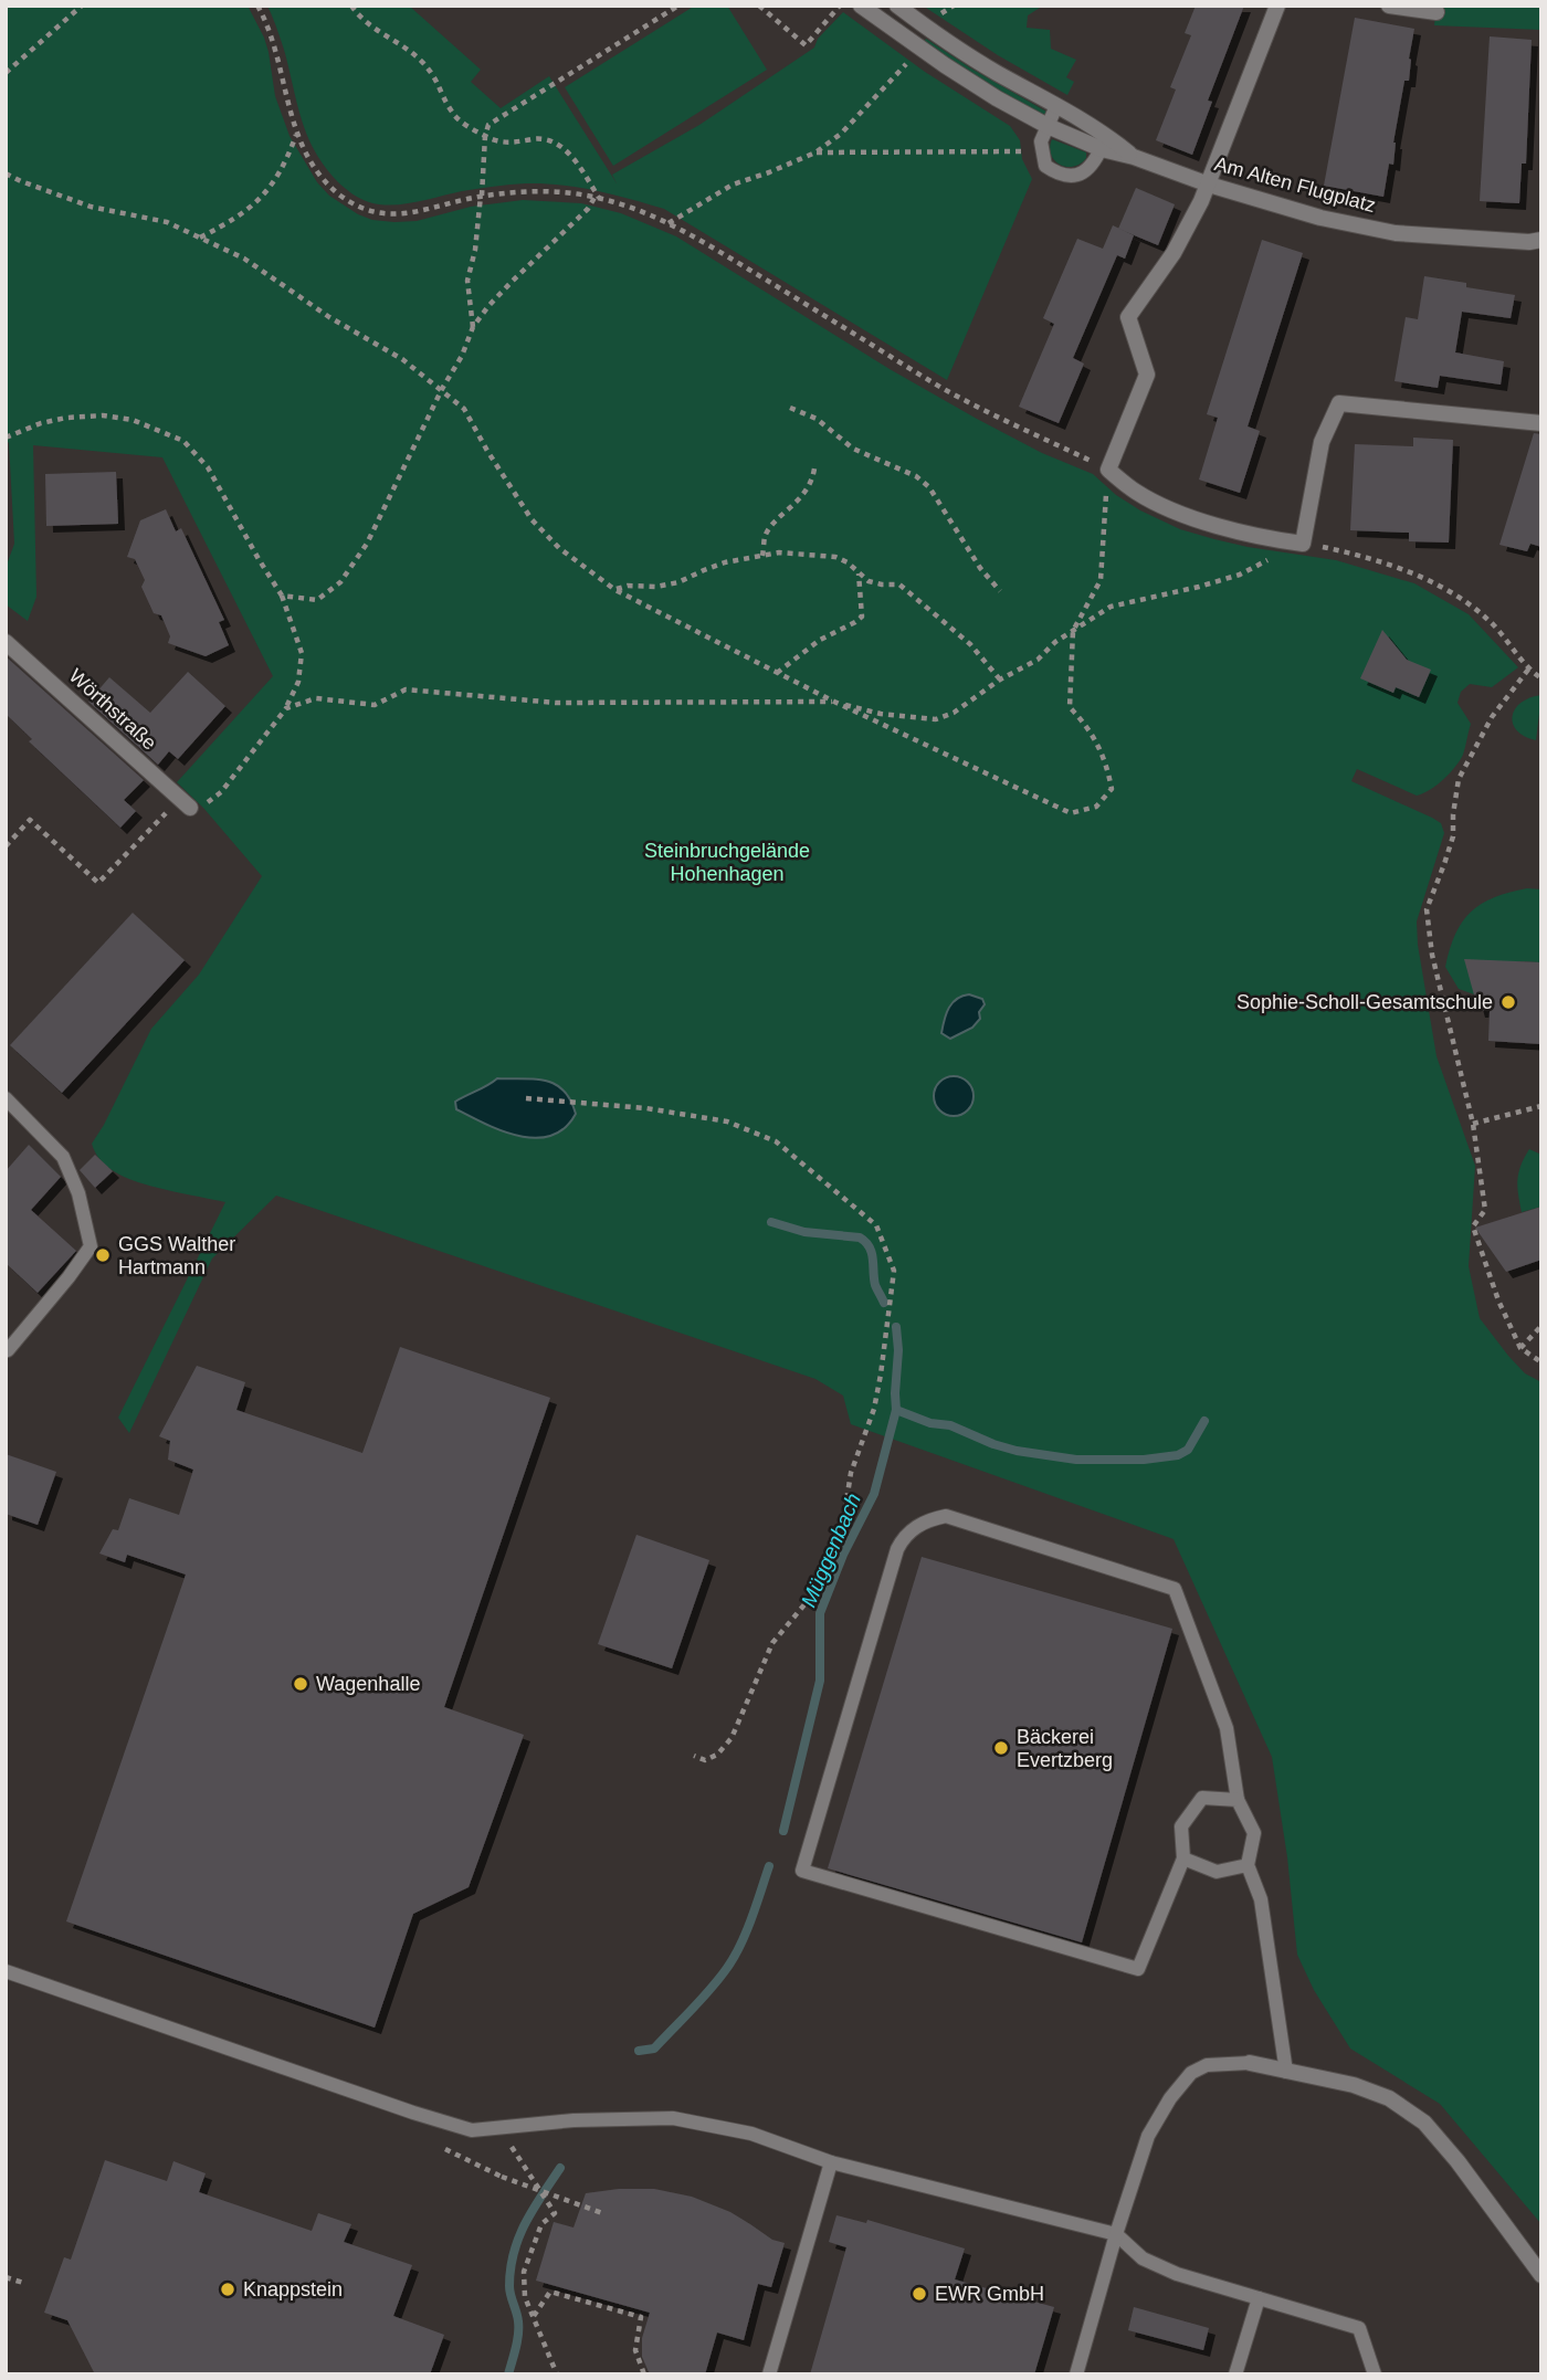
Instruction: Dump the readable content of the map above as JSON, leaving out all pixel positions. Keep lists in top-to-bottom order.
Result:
{
  "streets": {
    "street": ["Am Alten Flugplatz", "Wörthstraße"]
  },
  "water": ["Müggenbach"],
  "parks": ["Steinbruchgelände Hohenhagen"],
  "places": [
    "Sophie-Scholl-Gesamtschule",
    "GGS Walther Hartmann",
    "Wagenhalle",
    "Bäckerei Evertzberg",
    "Knappstein",
    "EWR GmbH"
  ]
}
